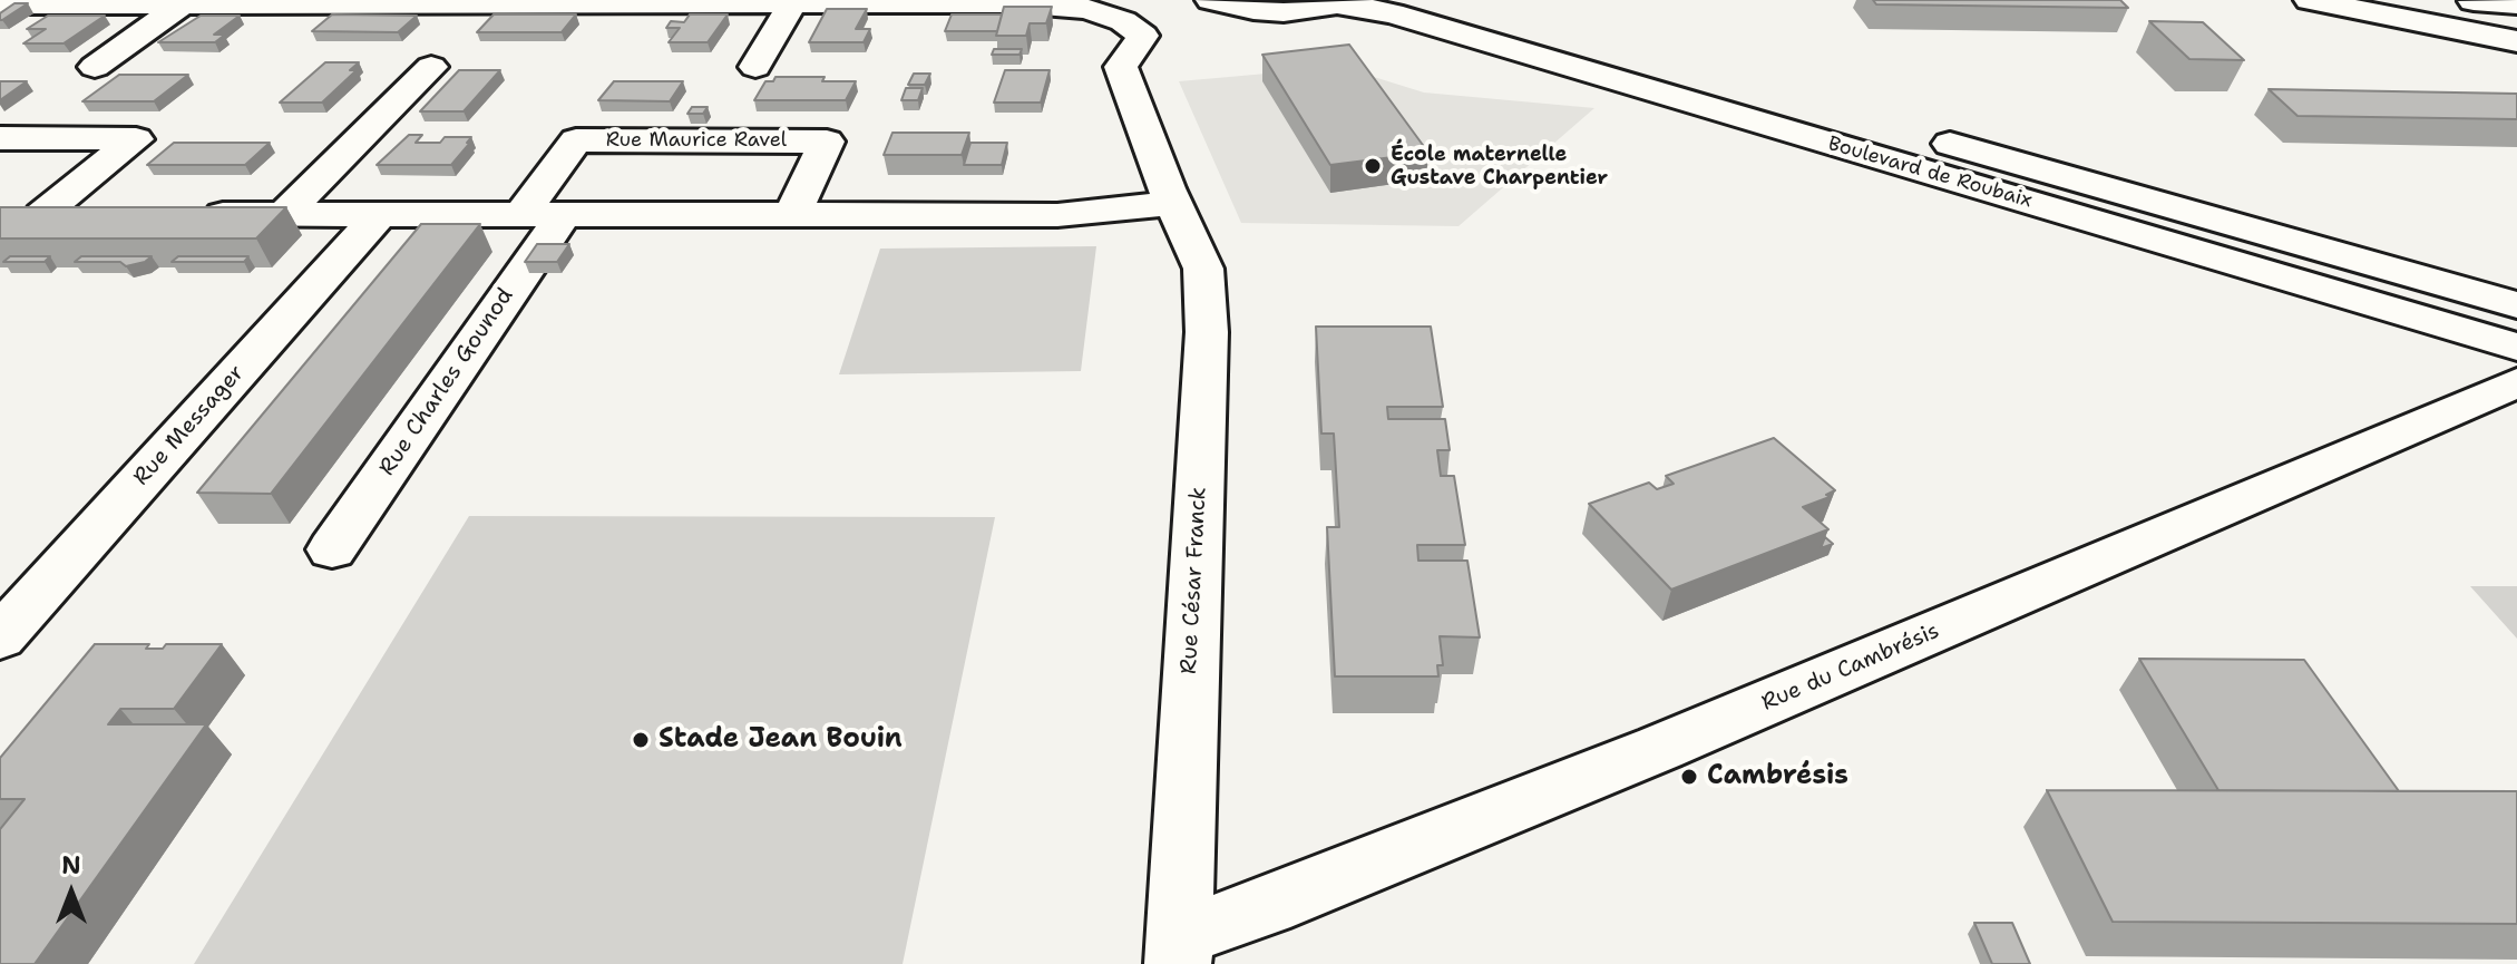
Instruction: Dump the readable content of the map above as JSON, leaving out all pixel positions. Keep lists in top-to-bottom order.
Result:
{
  "streets": {
    "street": [
      "Rue Maurice Ravel",
      "Boulevard de Roubaix",
      "Rue Charles Gounod",
      "Rue Messager",
      "Rue César Franck",
      "Rue du Cambrésis"
    ]
  },
  "crossings": [
    ["Rue Maurice Ravel", "Rue Charles Gounod"],
    ["Rue César Franck", "Rue du Cambrésis"]
  ],
  "places": ["École maternelle Gustave Charpentier", "Stade Jean Bouin", "Cambrésis"],
  "north": "top"
}
